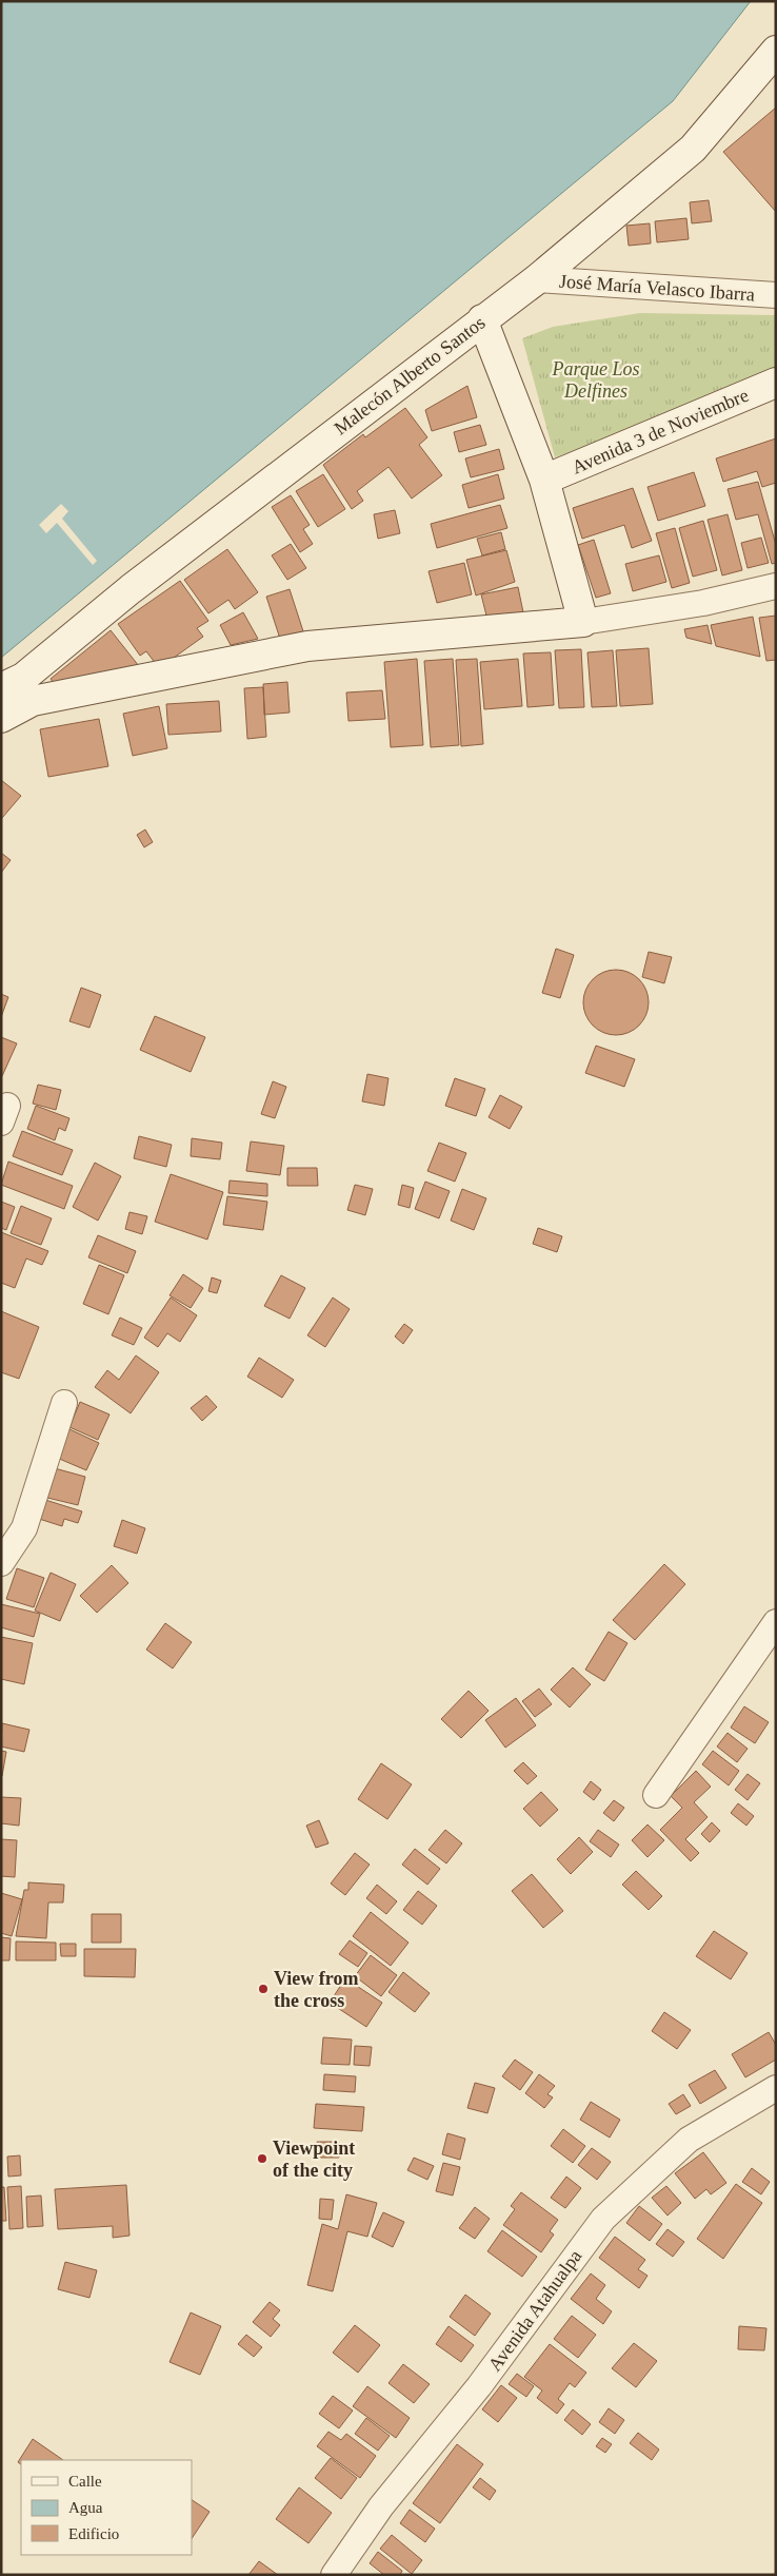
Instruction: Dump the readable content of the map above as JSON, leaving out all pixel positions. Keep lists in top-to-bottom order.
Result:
{
  "streets": {
    "main road": ["Malecón Alberto Santos", "Avenida 3 de Noviembre"],
    "street": ["José María Velasco Ibarra", "Avenida Atahualpa"]
  },
  "crossings": [
    ["José María Velasco Ibarra", "Malecón Alberto Santos"]
  ],
  "parks": ["Parque Los Delfines"],
  "places": ["View from the cross", "Viewpoint of the city"],
  "legend": ["Calle", "Agua", "Edificio"]
}
